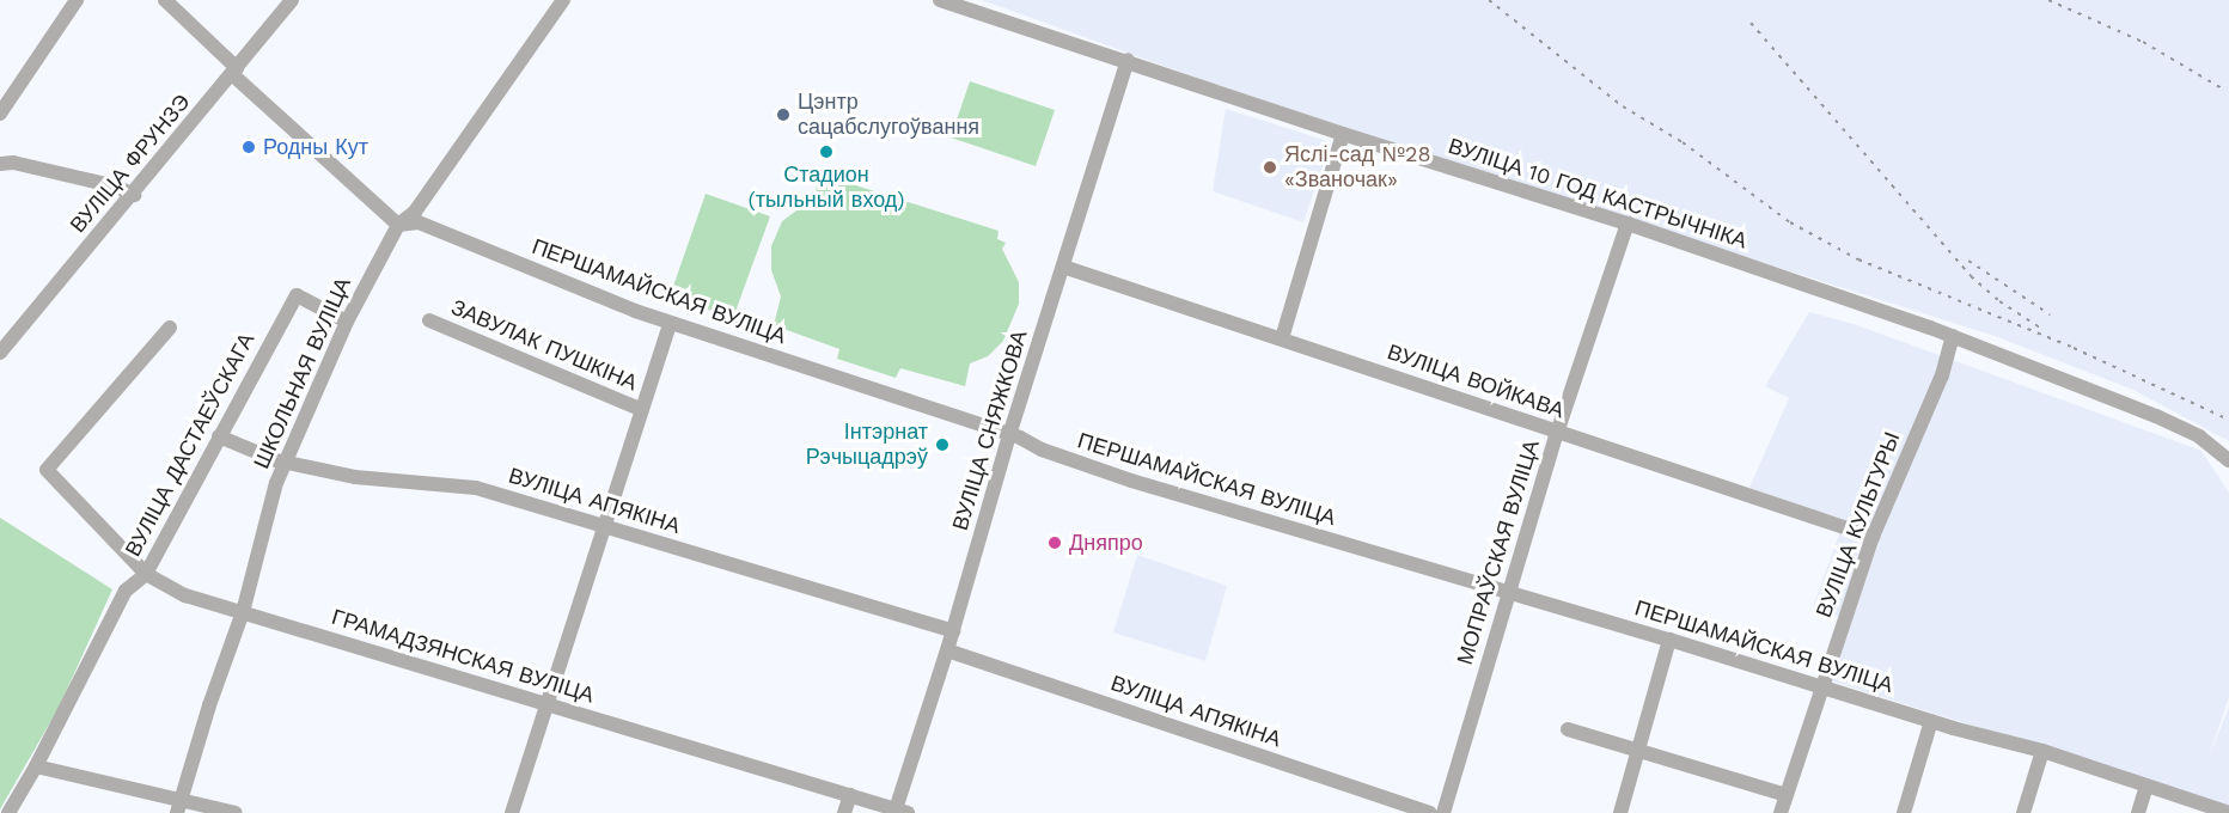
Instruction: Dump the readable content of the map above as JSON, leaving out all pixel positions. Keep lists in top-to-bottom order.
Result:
{
  "streets": {
    "street": [
      "ВУЛІЦА ФРУНЗЭ",
      "ВУЛІЦА 10 ГОД КАСТРЫЧНІКА",
      "ПЕРШАМАЙСКАЯ ВУЛІЦА",
      "ЗАВУЛАК ПУШКІНА",
      "ШКОЛЬНАЯ ВУЛІЦА",
      "ВУЛІЦА ВОЙКАВА",
      "ВУЛІЦА СНЯЖКОВА",
      "ВУЛІЦА ДАСТАЕЎСКАГА",
      "ВУЛІЦА АПЯКІНА",
      "ВУЛІЦА КУЛЬТУРЫ",
      "МОПРАЎСКАЯ ВУЛІЦА",
      "ГРАМАДЗЯНСКАЯ ВУЛІЦА"
    ]
  },
  "crossings": [
    ["ВУЛІЦА 10 ГОД КАСТРЫЧНІКА", "ВУЛІЦА СНЯЖКОВА"],
    ["ВУЛІЦА 10 ГОД КАСТРЫЧНІКА", "ВУЛІЦА КУЛЬТУРЫ"],
    ["ВУЛІЦА 10 ГОД КАСТРЫЧНІКА", "МОПРАЎСКАЯ ВУЛІЦА"],
    ["ПЕРШАМАЙСКАЯ ВУЛІЦА", "ШКОЛЬНАЯ ВУЛІЦА"],
    ["ПЕРШАМАЙСКАЯ ВУЛІЦА", "ВУЛІЦА СНЯЖКОВА"],
    ["ПЕРШАМАЙСКАЯ ВУЛІЦА", "ВУЛІЦА КУЛЬТУРЫ"],
    ["ПЕРШАМАЙСКАЯ ВУЛІЦА", "МОПРАЎСКАЯ ВУЛІЦА"],
    ["ШКОЛЬНАЯ ВУЛІЦА", "ВУЛІЦА ДАСТАЕЎСКАГА"],
    ["ШКОЛЬНАЯ ВУЛІЦА", "ВУЛІЦА АПЯКІНА"],
    ["ШКОЛЬНАЯ ВУЛІЦА", "ГРАМАДЗЯНСКАЯ ВУЛІЦА"],
    ["ВУЛІЦА ВОЙКАВА", "ВУЛІЦА СНЯЖКОВА"],
    ["ВУЛІЦА ВОЙКАВА", "ВУЛІЦА КУЛЬТУРЫ"],
    ["ВУЛІЦА ВОЙКАВА", "МОПРАЎСКАЯ ВУЛІЦА"],
    ["ВУЛІЦА СНЯЖКОВА", "ВУЛІЦА АПЯКІНА"],
    ["ВУЛІЦА СНЯЖКОВА", "ГРАМАДЗЯНСКАЯ ВУЛІЦА"],
    ["ВУЛІЦА ДАСТАЕЎСКАГА", "ВУЛІЦА АПЯКІНА"],
    ["ВУЛІЦА ДАСТАЕЎСКАГА", "ГРАМАДЗЯНСКАЯ ВУЛІЦА"]
  ],
  "places": [
    "Цэнтр сацабслугоўвання",
    "Родны Кут",
    "Стадион (тыльный вход)",
    "Яслі-сад №28 «Званочак»",
    "Інтэрнат Рэчыцадрэў",
    "Дняпро"
  ]
}
